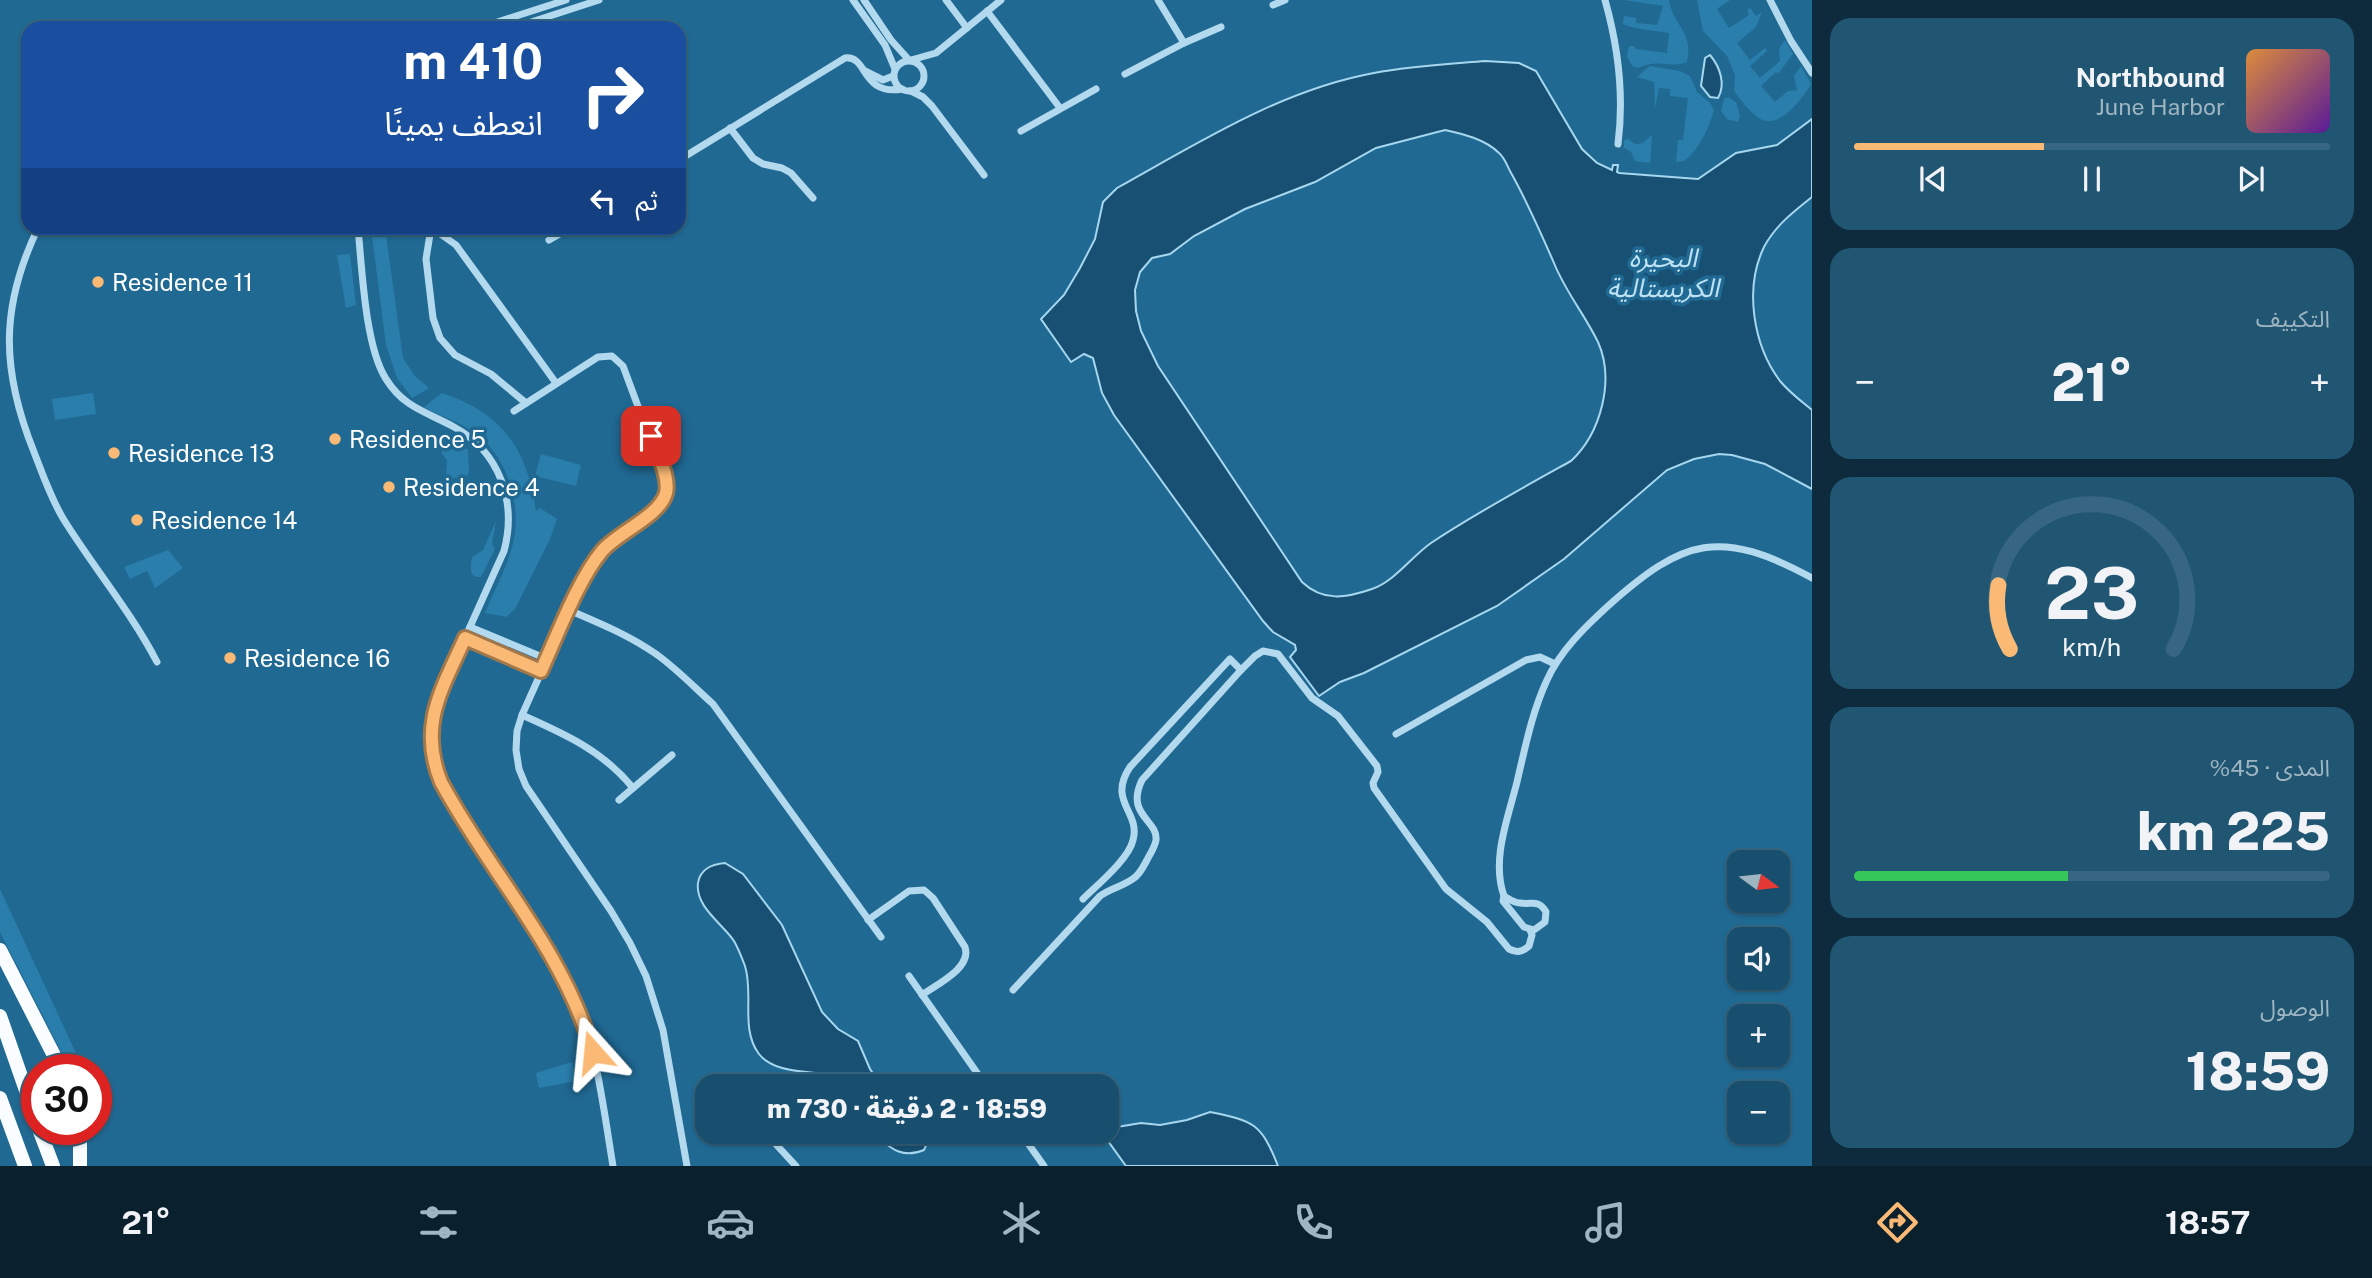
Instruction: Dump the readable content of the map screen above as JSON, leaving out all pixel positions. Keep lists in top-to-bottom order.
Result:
{
  "water": ["البحيرة الكريستالية"],
  "places": [
    "Residence 11",
    "Residence 5",
    "Residence 13",
    "Residence 4",
    "Residence 14",
    "Residence 16"
  ],
  "north": "right",
  "page": {
    "turn": ["410 m", "انعطف يمينًا"],
    "song": ["Northbound", "June Harbor"],
    "then": "ثم",
    "tile": [
      "التكييف",
      ["المدى · 45%", "225 km"],
      ["الوصول", "18:59"]
    ],
    "heat": ["−", "21°", "+"],
    "map_buttons": ["+", "−"],
    "limit": "30",
    "trip": "18:59 · 2 دقيقة · 730 m",
    "tabs": ["18:57", "21°"],
    "gauge": ["23", "km/h"]
  }
}
